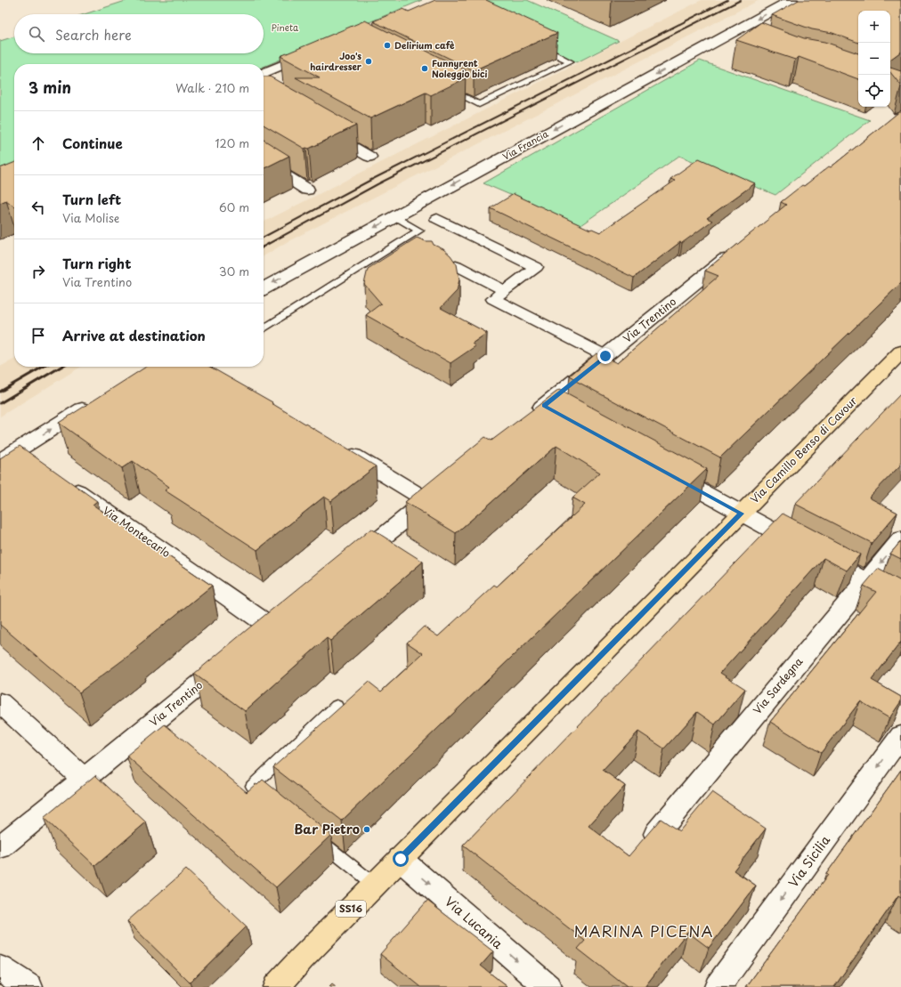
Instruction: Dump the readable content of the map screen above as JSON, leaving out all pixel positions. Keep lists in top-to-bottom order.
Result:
{
  "streets": {
    "main road": ["Via Camillo Benso di Cavour", "SS16"],
    "street": [
      "Via Francia",
      "Via Trentino",
      "Via Montecarlo",
      "Via Sardegna",
      "Via Sicilia",
      "Via Lucania"
    ]
  },
  "crossings": [
    ["Via Camillo Benso di Cavour", "Via Lucania"]
  ],
  "one_way": ["Via Francia", "Via Sicilia", "Via Lucania"],
  "districts": ["MARINA PICENA"],
  "parks": ["Pineta"],
  "places": [
    "Delirium cafè",
    "Joo's hairdresser",
    "Funnyrent Noleggio bici",
    "Bar Pietro"
  ],
  "page": {
    "map_buttons": ["+", "−"],
    "search": "Search here",
    "heading": ["3 min", "Walk · 210 m"],
    "list": [
      ["Continue", "120 m"],
      ["Turn left", "Via Molise", "60 m"],
      ["Turn right", "Via Trentino", "30 m"],
      "Arrive at destination"
    ]
  }
}
